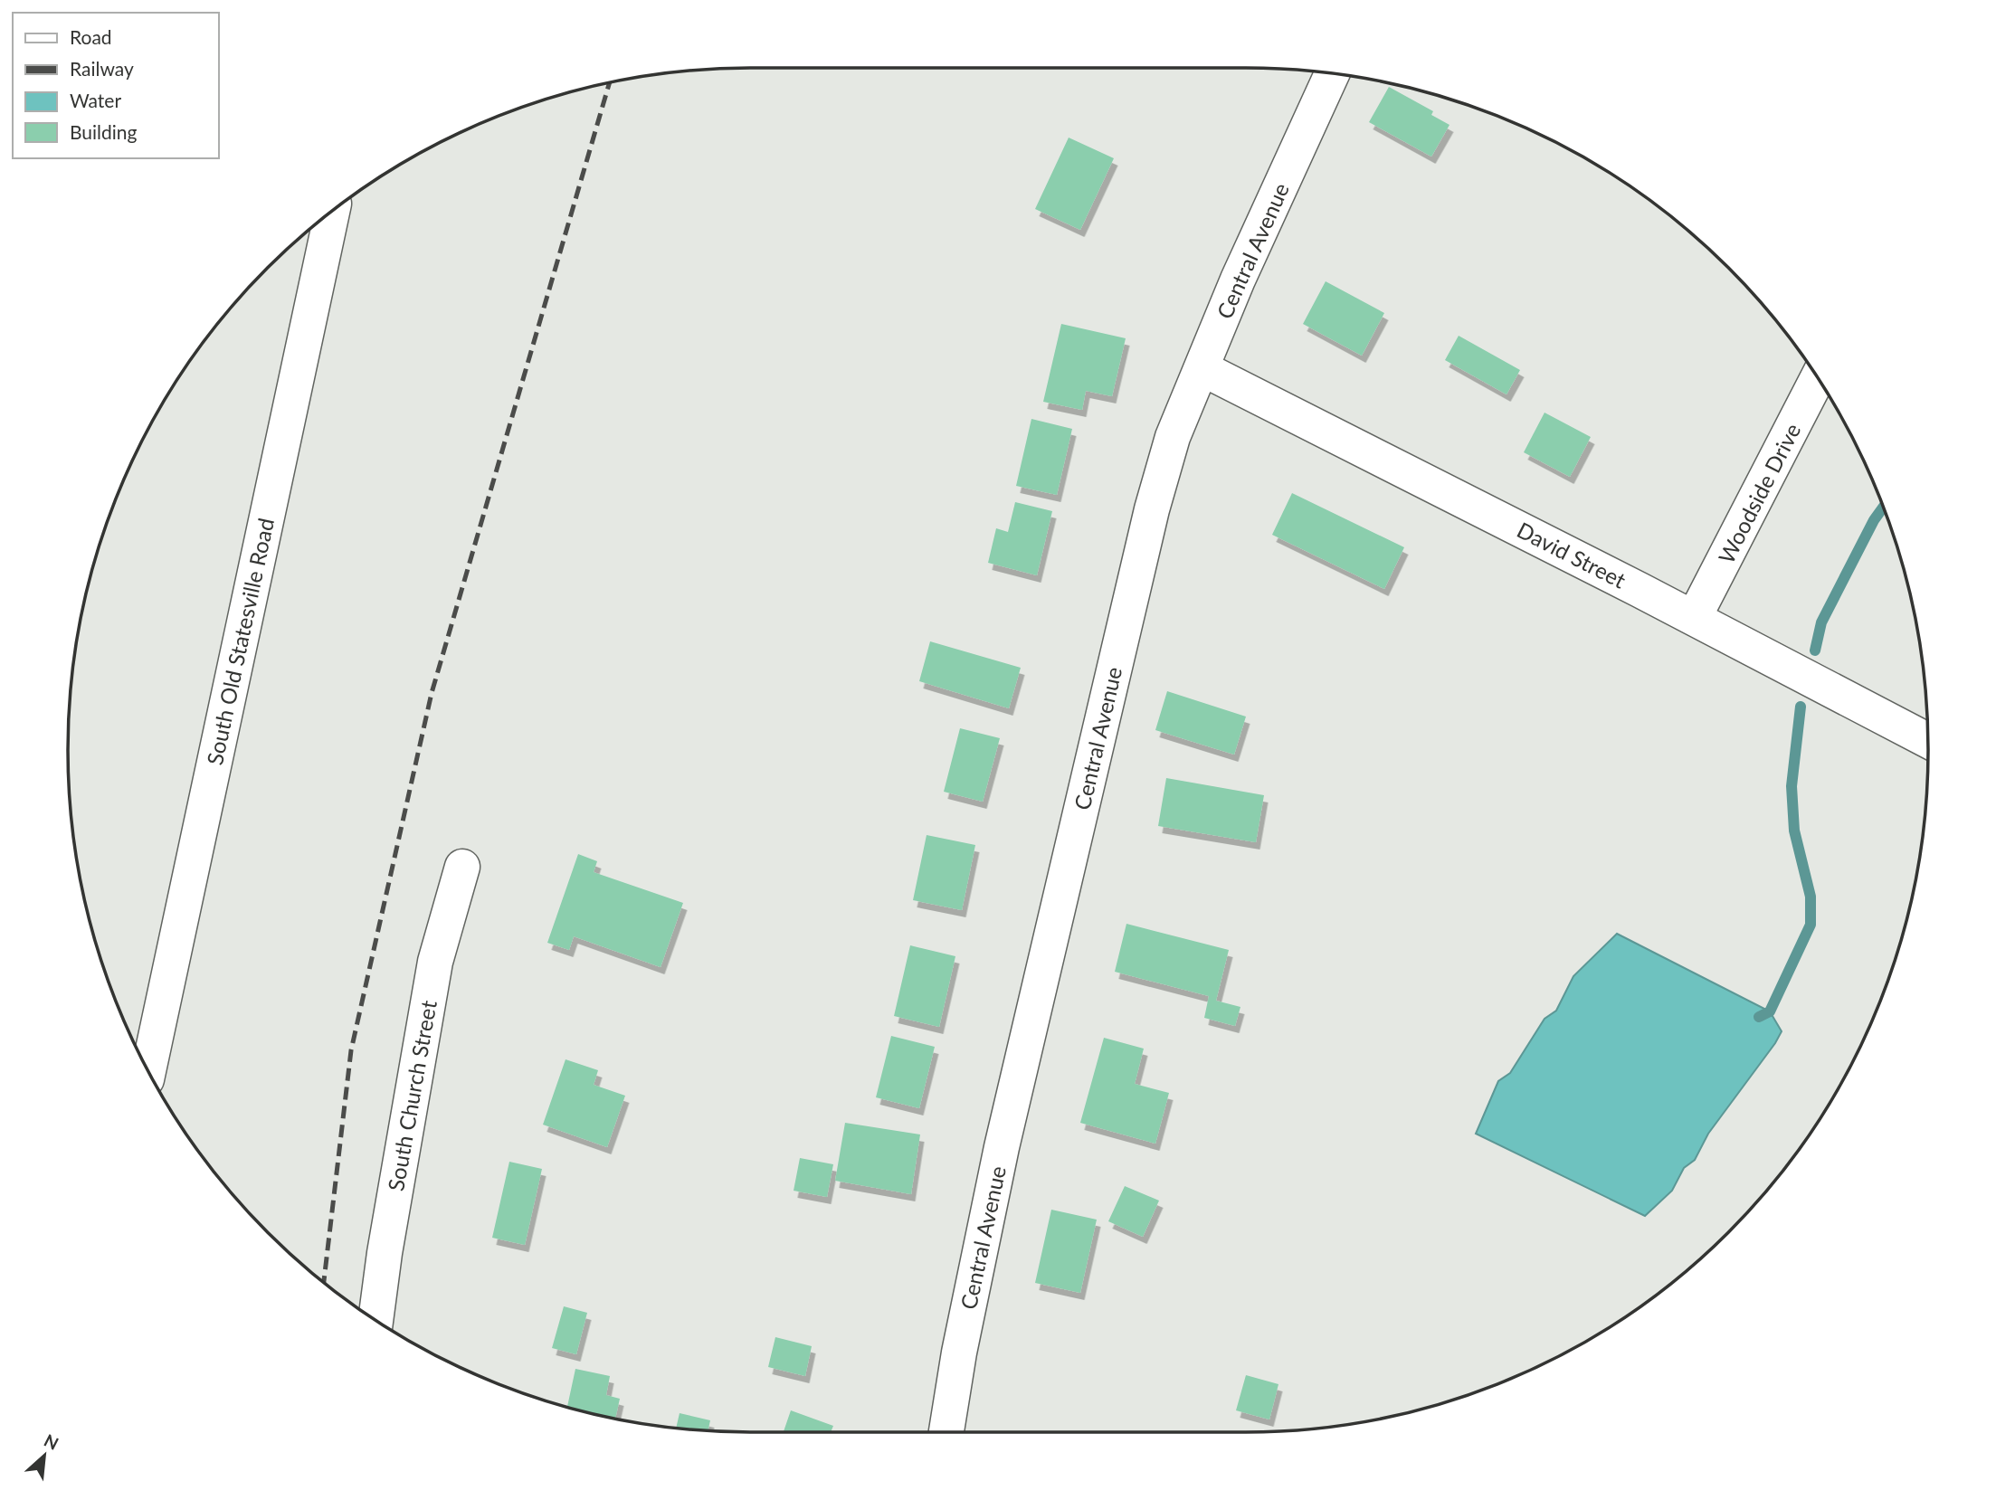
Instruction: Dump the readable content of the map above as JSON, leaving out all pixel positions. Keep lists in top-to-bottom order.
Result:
{
  "streets": {
    "street": [
      "Central Avenue",
      "Woodside Drive",
      "David Street",
      "South Old Statesville Road",
      "South Church Street"
    ]
  },
  "crossings": [
    ["Central Avenue", "David Street"],
    ["Woodside Drive", "David Street"]
  ],
  "legend": [
    "Road",
    "Railway",
    "Water",
    "Building"
  ],
  "north": "top right"
}
